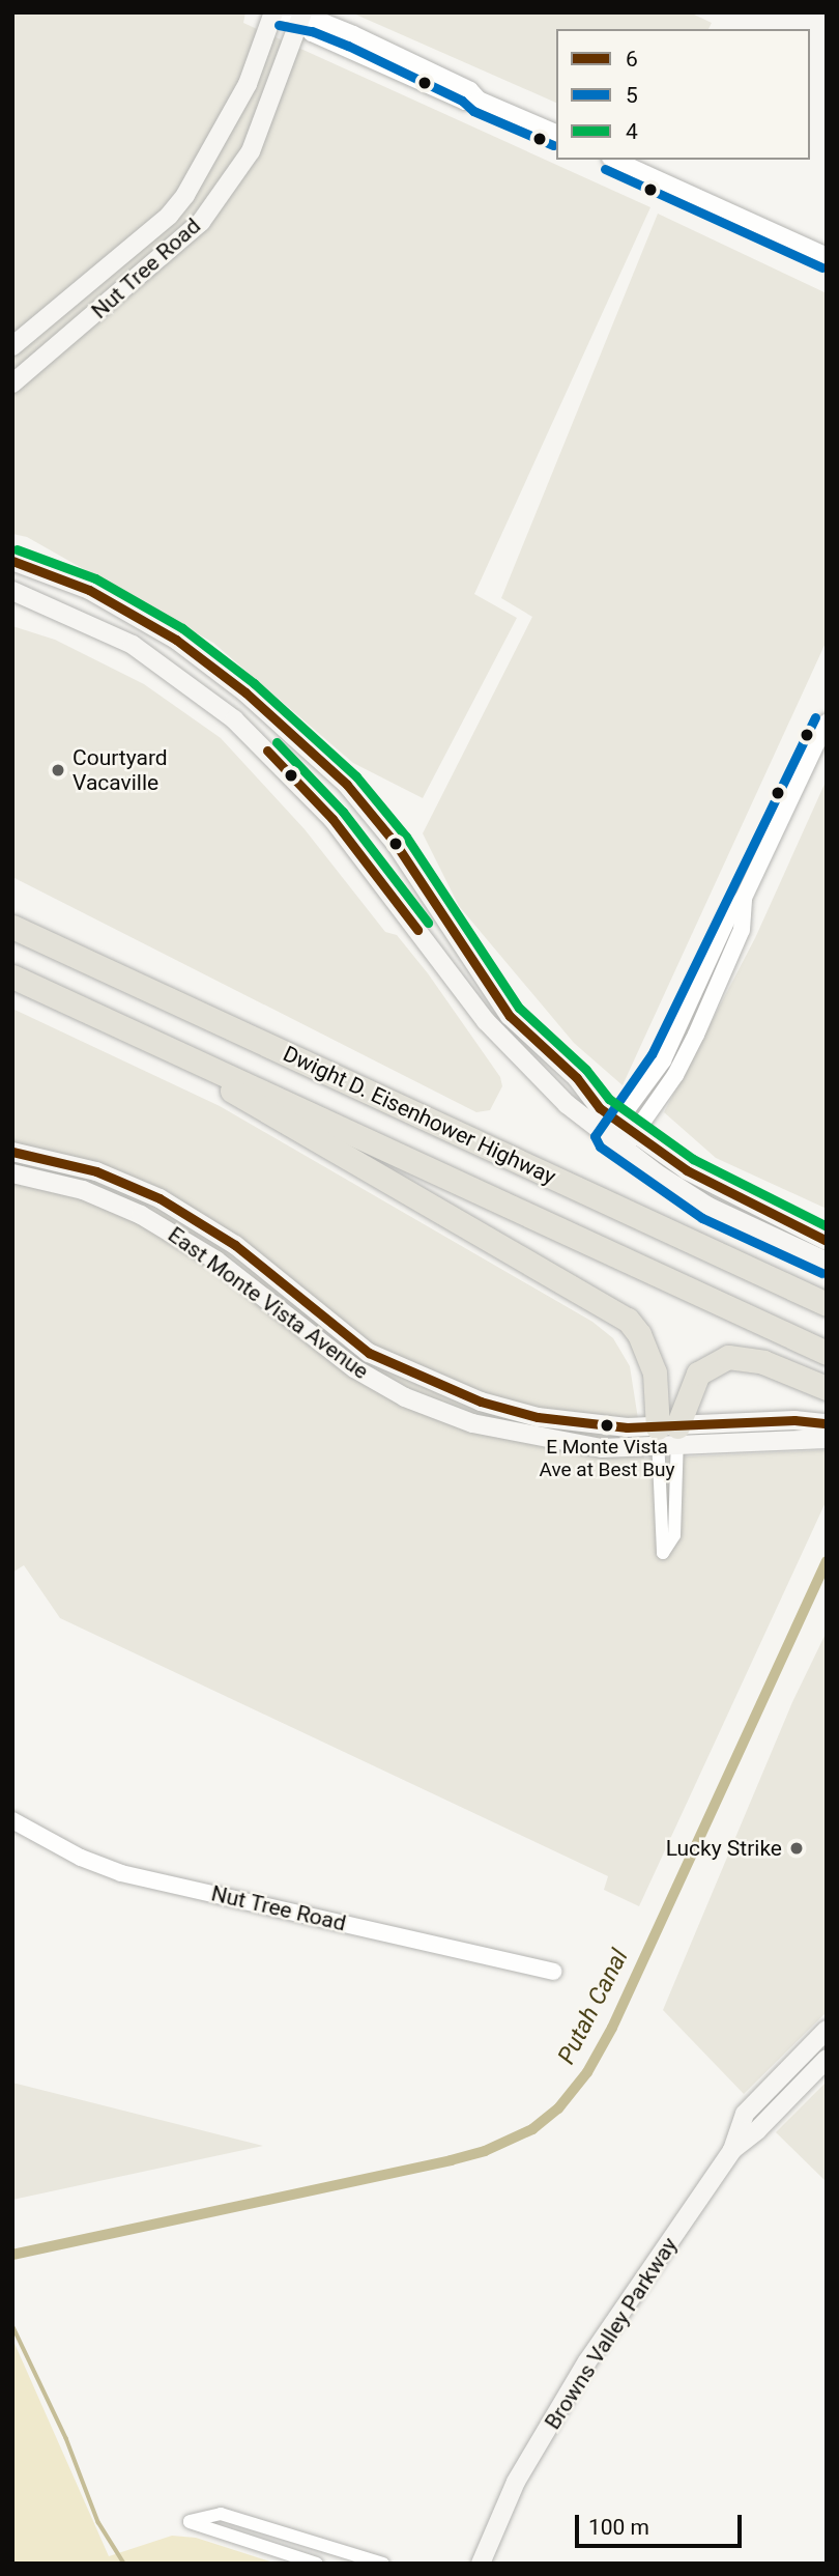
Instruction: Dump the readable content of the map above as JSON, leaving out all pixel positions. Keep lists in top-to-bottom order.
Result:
{
  "streets": {
    "highway": ["Dwight D. Eisenhower Highway"],
    "main road": ["Nut Tree Road", "East Monte Vista Avenue", "Browns Valley Parkway"]
  },
  "water": ["Putah Canal"],
  "places": ["Courtyard Vacaville", "E Monte Vista Ave at Best Buy", "Lucky Strike"],
  "lines": ["transit line 5", "transit line 4", "transit line 6"],
  "legend": ["6", "5", "4"],
  "scale_bar": "100 m"
}
